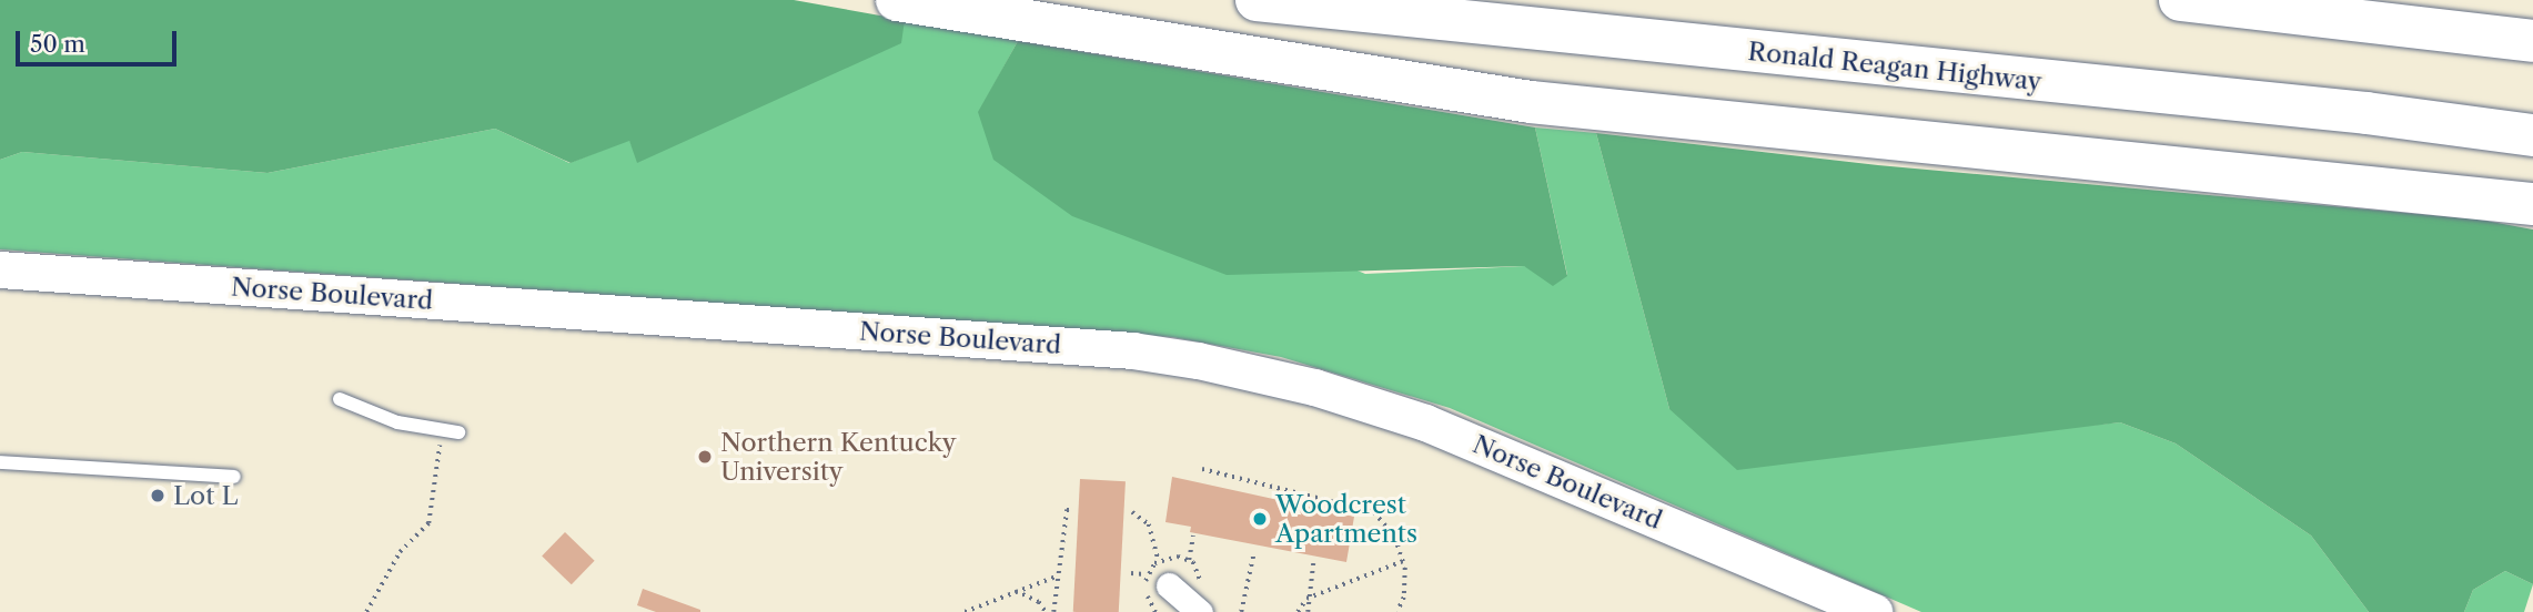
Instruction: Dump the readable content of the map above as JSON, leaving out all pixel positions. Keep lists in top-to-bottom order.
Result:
{
  "streets": {
    "highway": ["Ronald Reagan Highway"],
    "street": ["Norse Boulevard"]
  },
  "places": ["Northern Kentucky University", "Lot L", "Woodcrest Apartments"],
  "scale_bar": "50 m"
}
